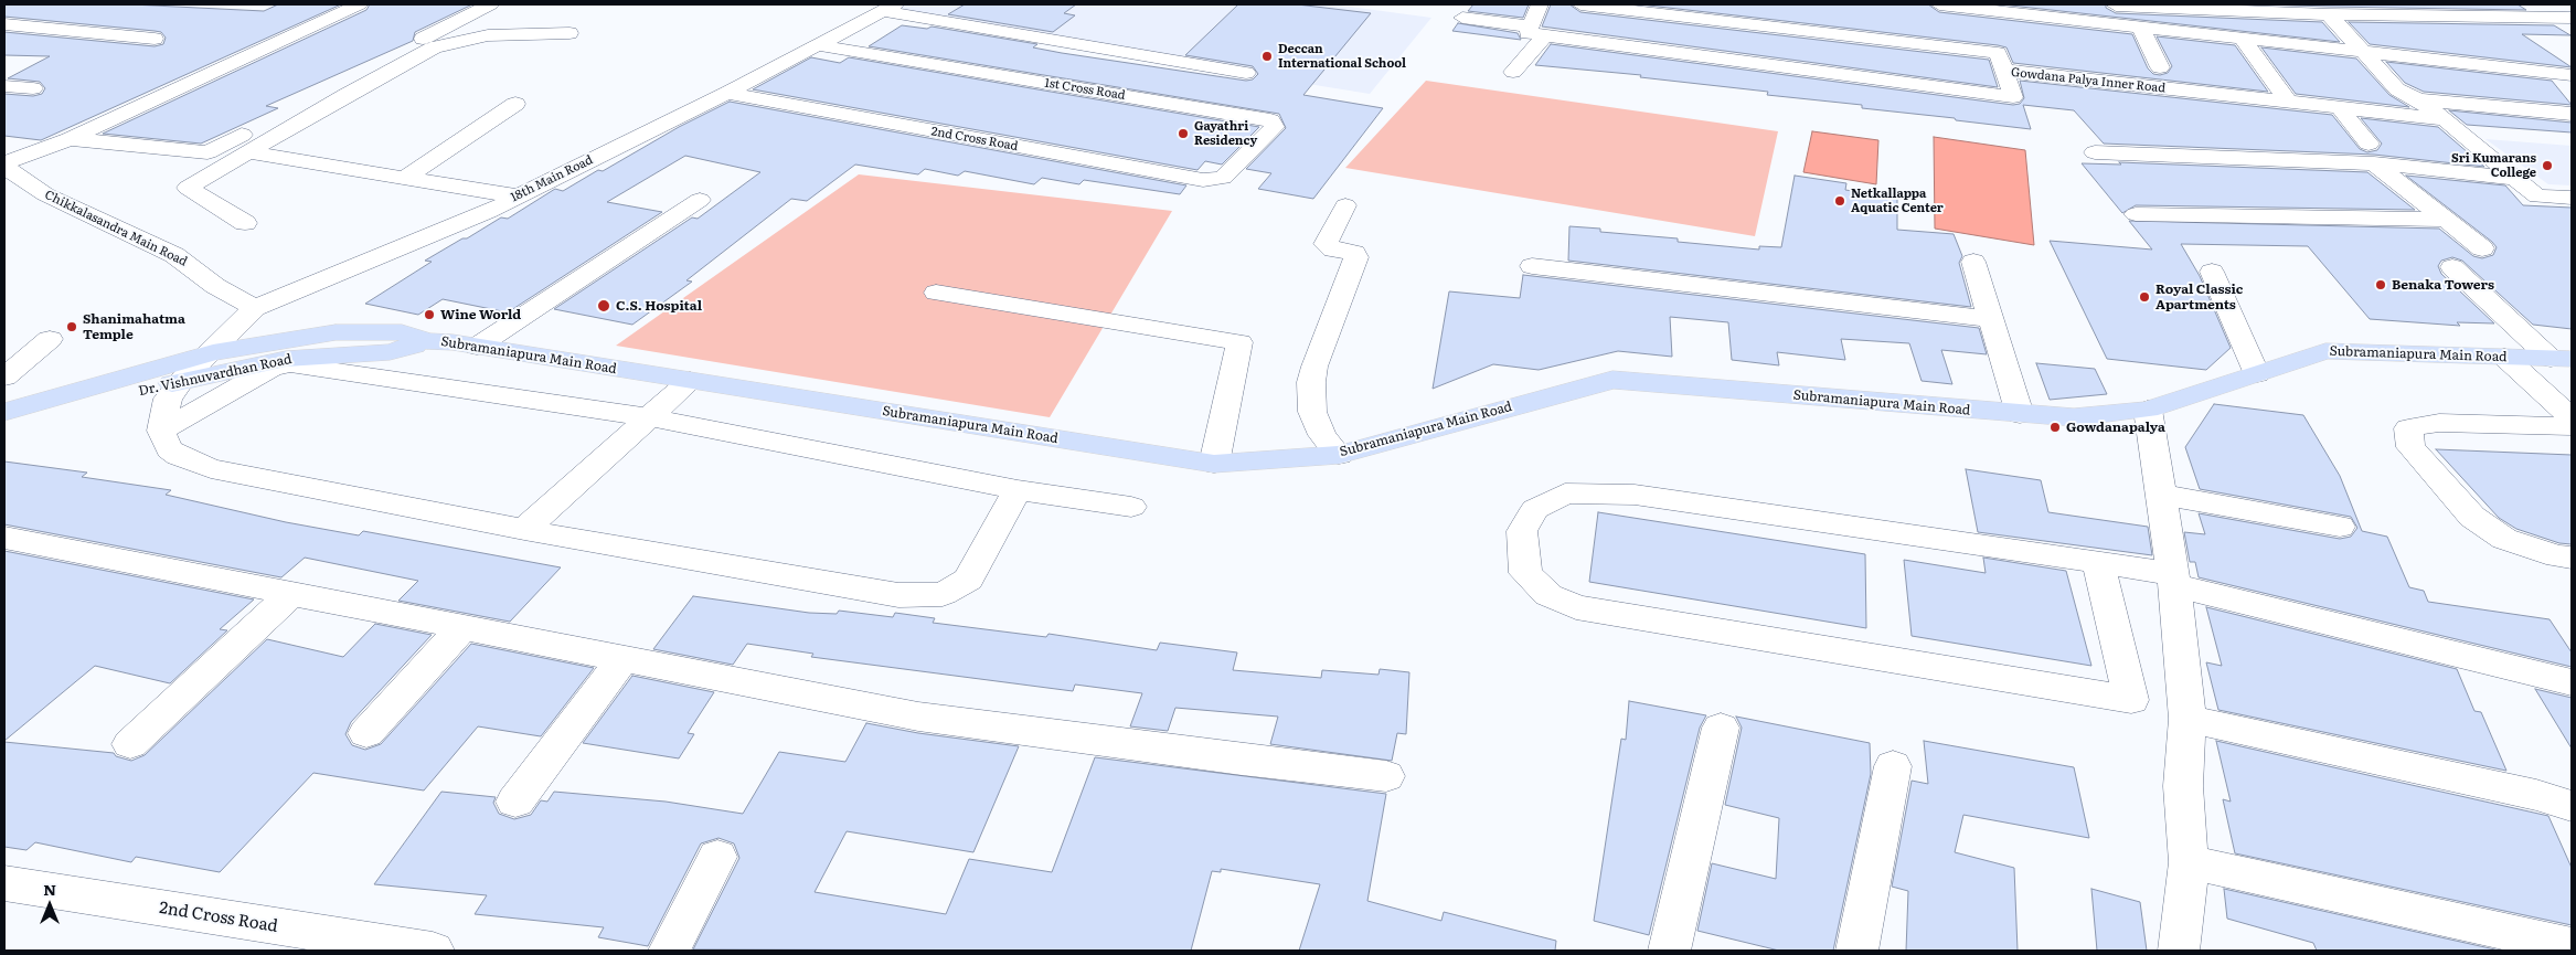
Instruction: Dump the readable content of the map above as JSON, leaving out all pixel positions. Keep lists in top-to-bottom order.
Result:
{
  "streets": {
    "main road": ["Subramaniapura Main Road", "Dr. Vishnuvardhan Road"],
    "street": [
      "Gowdana Palya Inner Road",
      "1st Cross Road",
      "2nd Cross Road",
      "18th Main Road",
      "Chikkalasandra Main Road"
    ]
  },
  "crossings": [
    ["1st Cross Road", "2nd Cross Road"],
    ["1st Cross Road", "18th Main Road"],
    ["2nd Cross Road", "18th Main Road"],
    ["18th Main Road", "Chikkalasandra Main Road"],
    ["18th Main Road", "Subramaniapura Main Road"],
    ["18th Main Road", "Dr. Vishnuvardhan Road"],
    ["Subramaniapura Main Road", "Dr. Vishnuvardhan Road"]
  ],
  "places": [
    "Deccan International School",
    "Gayathri Residency",
    "Sri Kumarans College",
    "Netkallappa Aquatic Center",
    "Benaka Towers",
    "Royal Classic Apartments",
    "C.S. Hospital",
    "Wine World",
    "Shanimahatma Temple",
    "Gowdanapalya"
  ],
  "north": "top"
}
